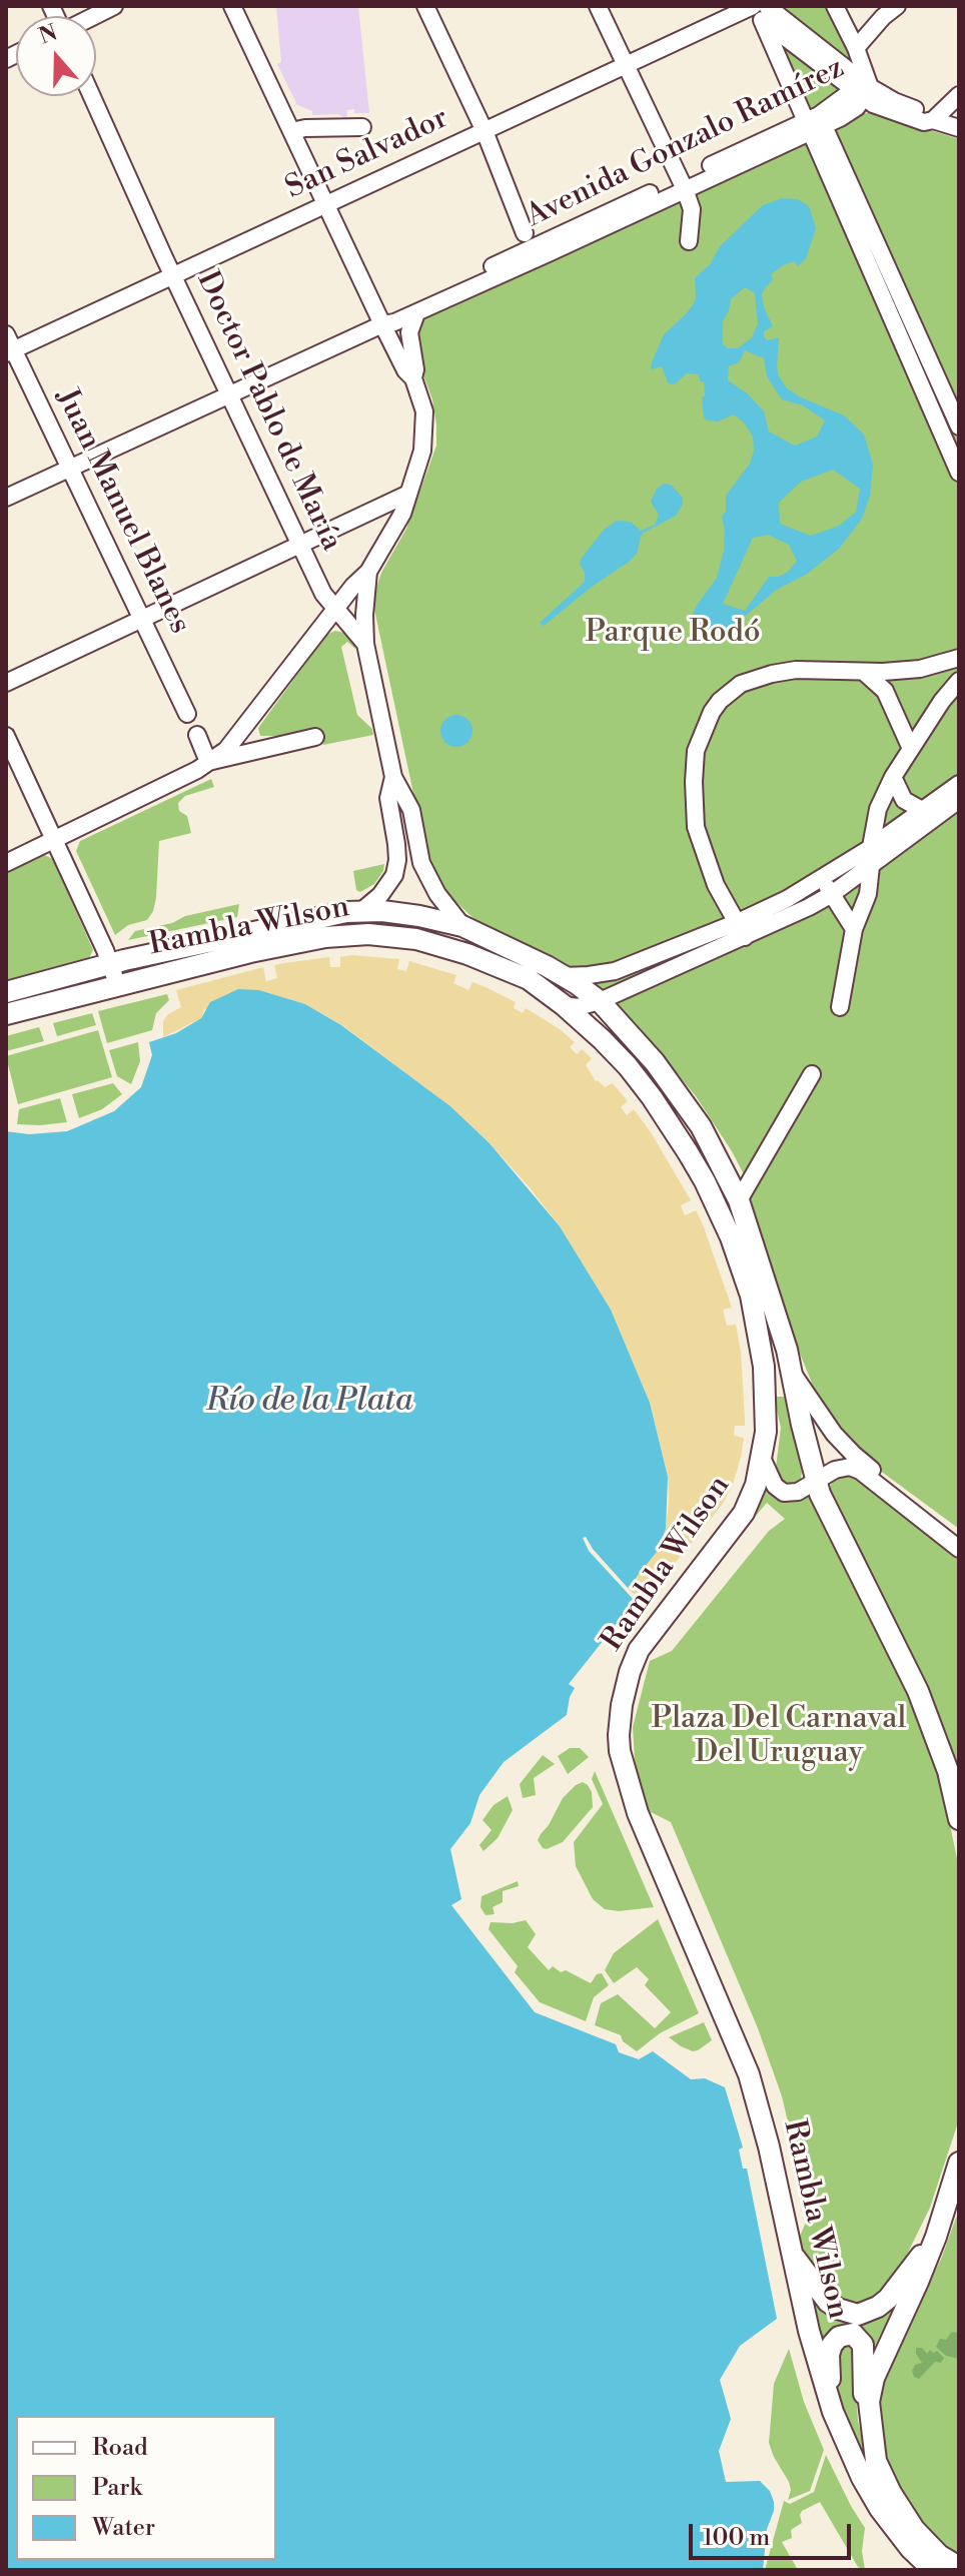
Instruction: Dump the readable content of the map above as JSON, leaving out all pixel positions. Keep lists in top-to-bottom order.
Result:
{
  "streets": {
    "main road": ["Rambla Wilson"],
    "street": [
      "Avenida Gonzalo Ramírez",
      "San Salvador",
      "Doctor Pablo de María",
      "Juan Manuel Blanes"
    ]
  },
  "crossings": [
    ["Avenida Gonzalo Ramírez", "Doctor Pablo de María"],
    ["Avenida Gonzalo Ramírez", "Juan Manuel Blanes"],
    ["San Salvador", "Doctor Pablo de María"],
    ["San Salvador", "Juan Manuel Blanes"]
  ],
  "water": ["Río de la Plata"],
  "parks": ["Parque Rodó", "Plaza Del Carnaval Del Uruguay"],
  "legend": ["Road", "Park", "Water"],
  "scale_bar": "100 m",
  "north": "top"
}
